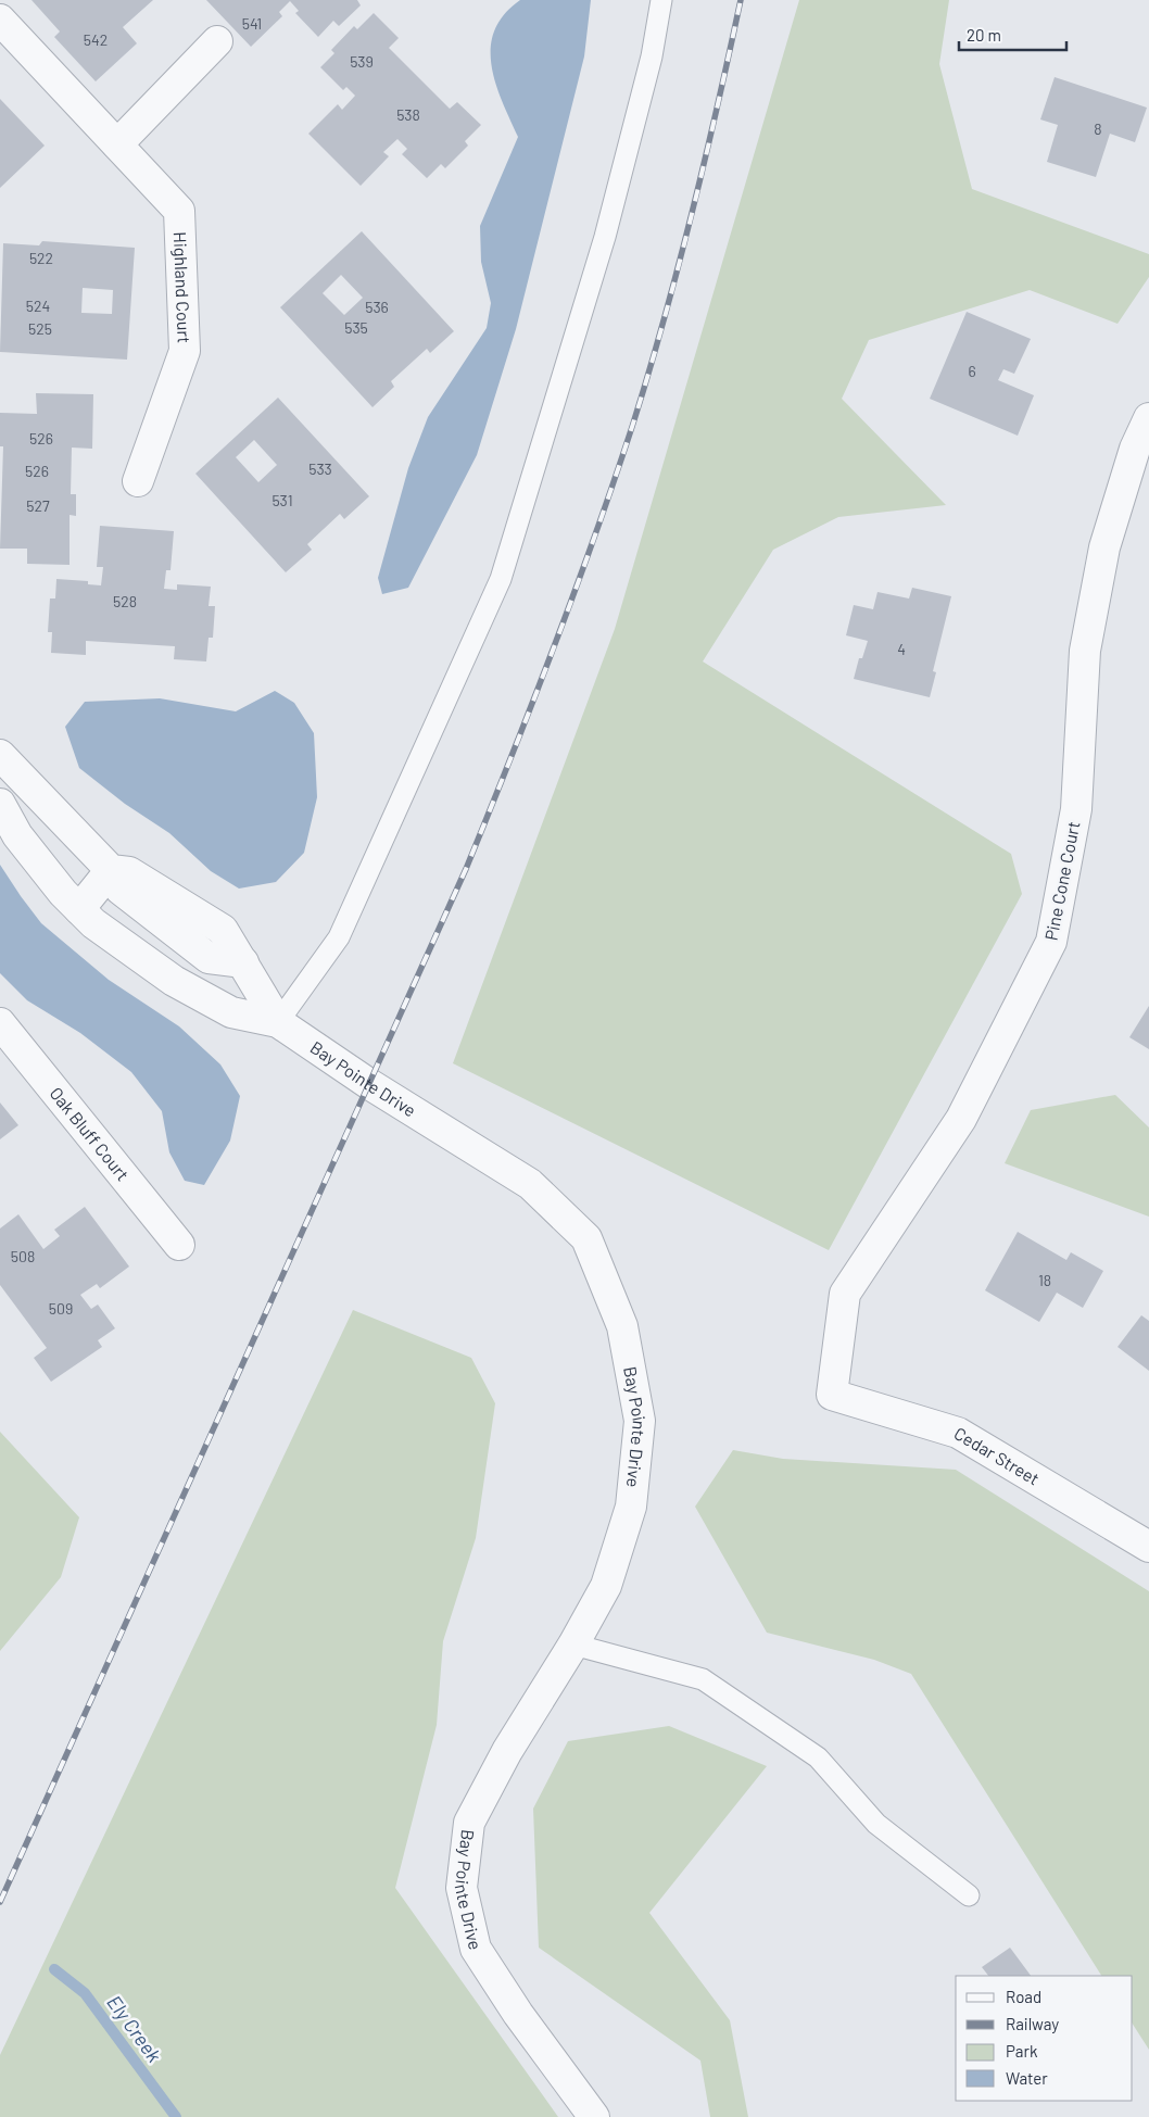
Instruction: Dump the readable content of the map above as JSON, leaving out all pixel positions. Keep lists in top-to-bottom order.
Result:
{
  "streets": {
    "street": [
      "Highland Court",
      "Pine Cone Court",
      "Bay Pointe Drive",
      "Oak Bluff Court",
      "Cedar Street"
    ]
  },
  "crossings": [
    ["Pine Cone Court", "Cedar Street"]
  ],
  "water": ["Ely Creek"],
  "house_numbers": [
    "541",
    "542",
    "539",
    "538",
    "8",
    "522",
    "524",
    "536",
    "535",
    "525",
    "6",
    "526",
    "533",
    "526",
    "531",
    "527",
    "528",
    "4",
    "508",
    "18",
    "509"
  ],
  "legend": [
    "Road",
    "Railway",
    "Park",
    "Water"
  ],
  "scale_bar": "20 m"
}
